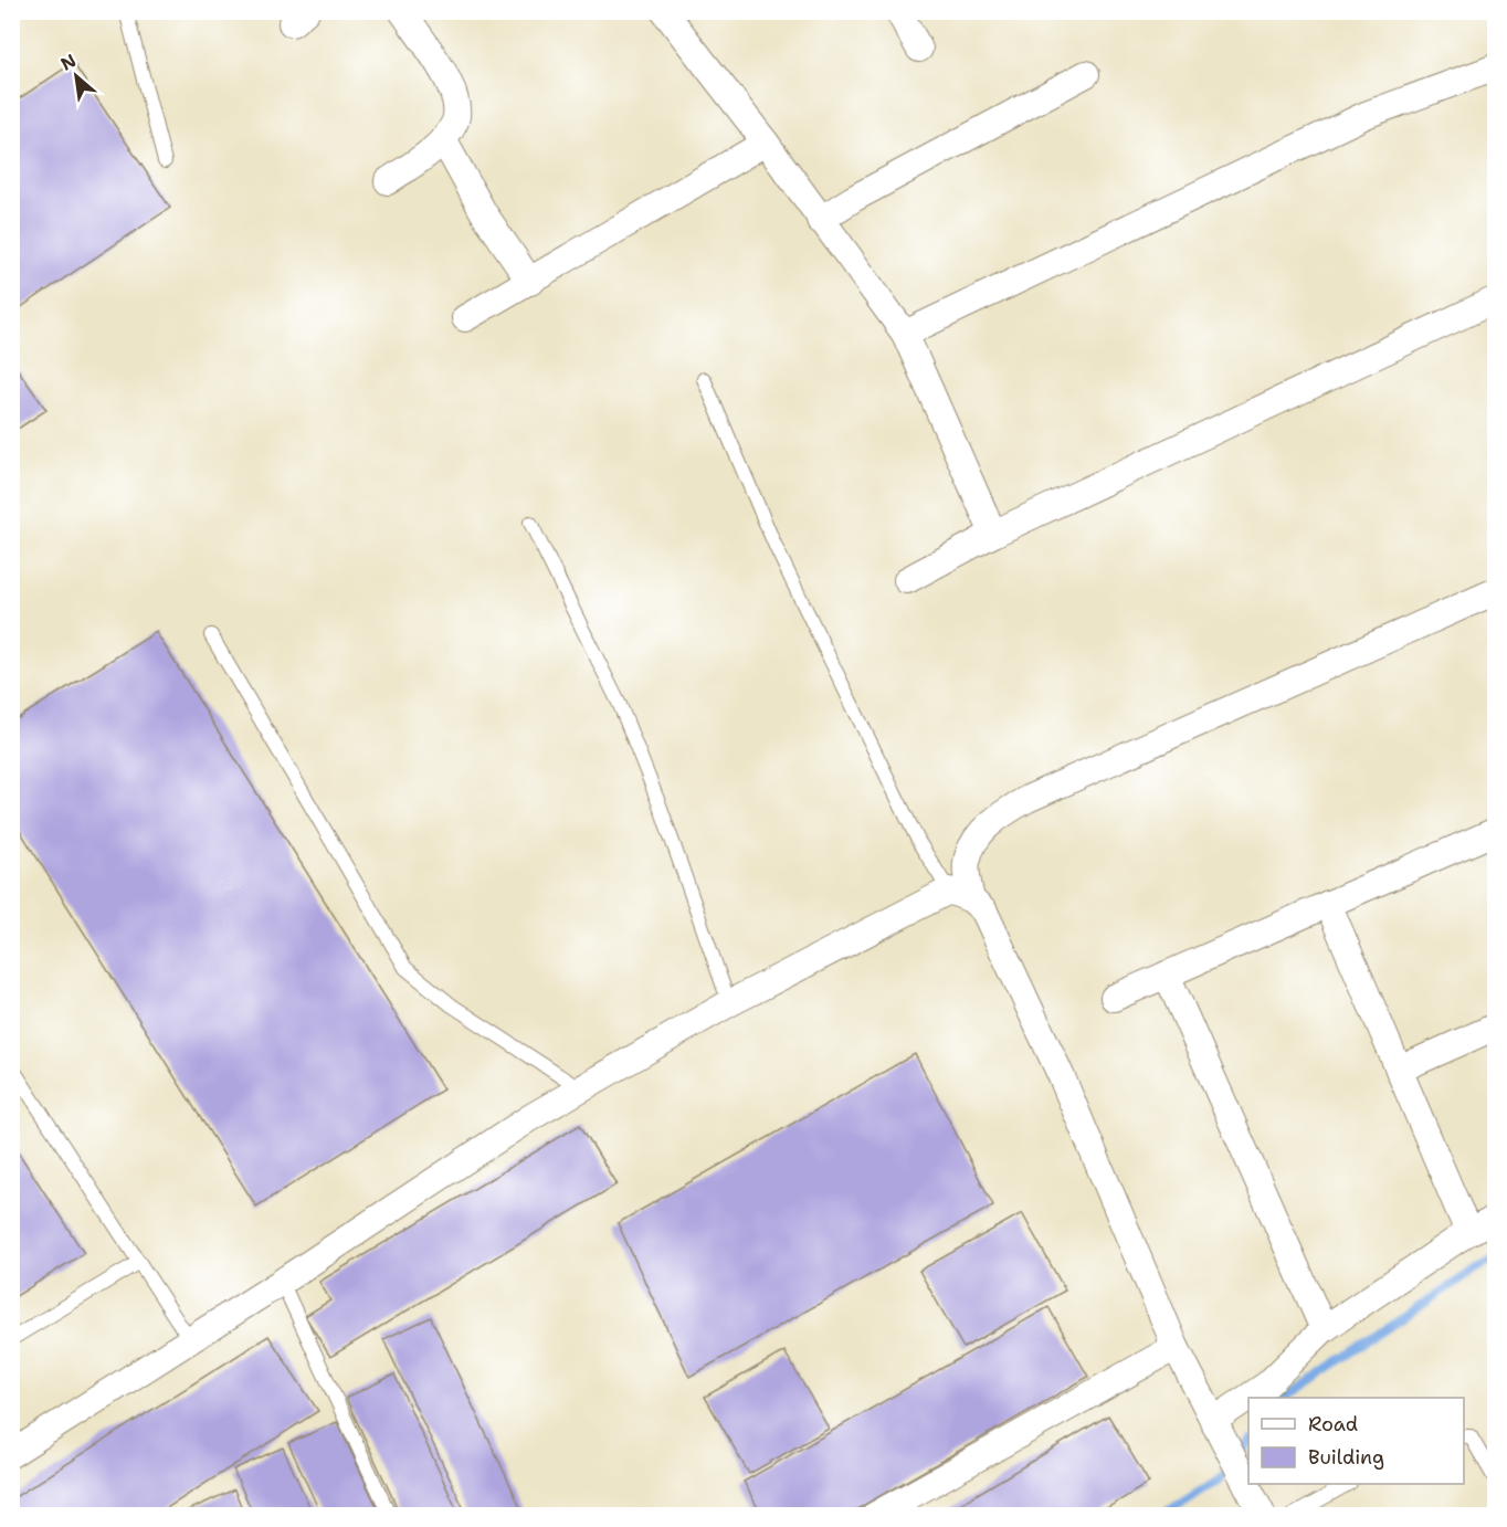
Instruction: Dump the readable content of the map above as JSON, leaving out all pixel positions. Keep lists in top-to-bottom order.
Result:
{
  "legend": ["Road", "Building"],
  "north": "top left"
}
